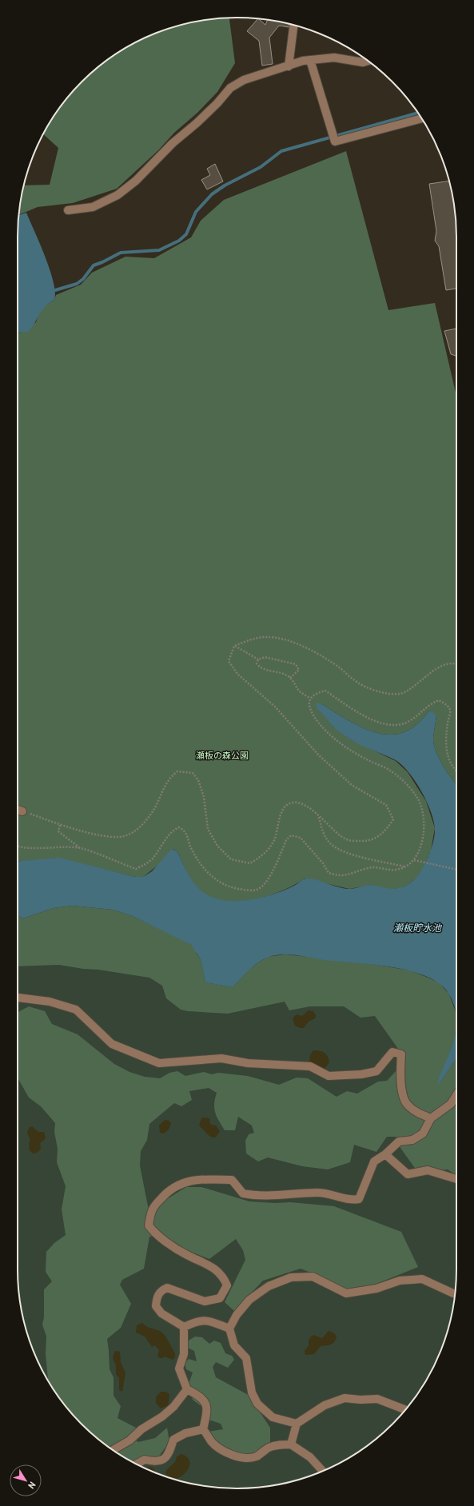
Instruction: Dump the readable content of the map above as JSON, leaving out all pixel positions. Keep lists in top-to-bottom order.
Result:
{
  "water": ["瀬板貯水池"],
  "parks": ["瀬板の森公園"],
  "north": "bottom right"
}
